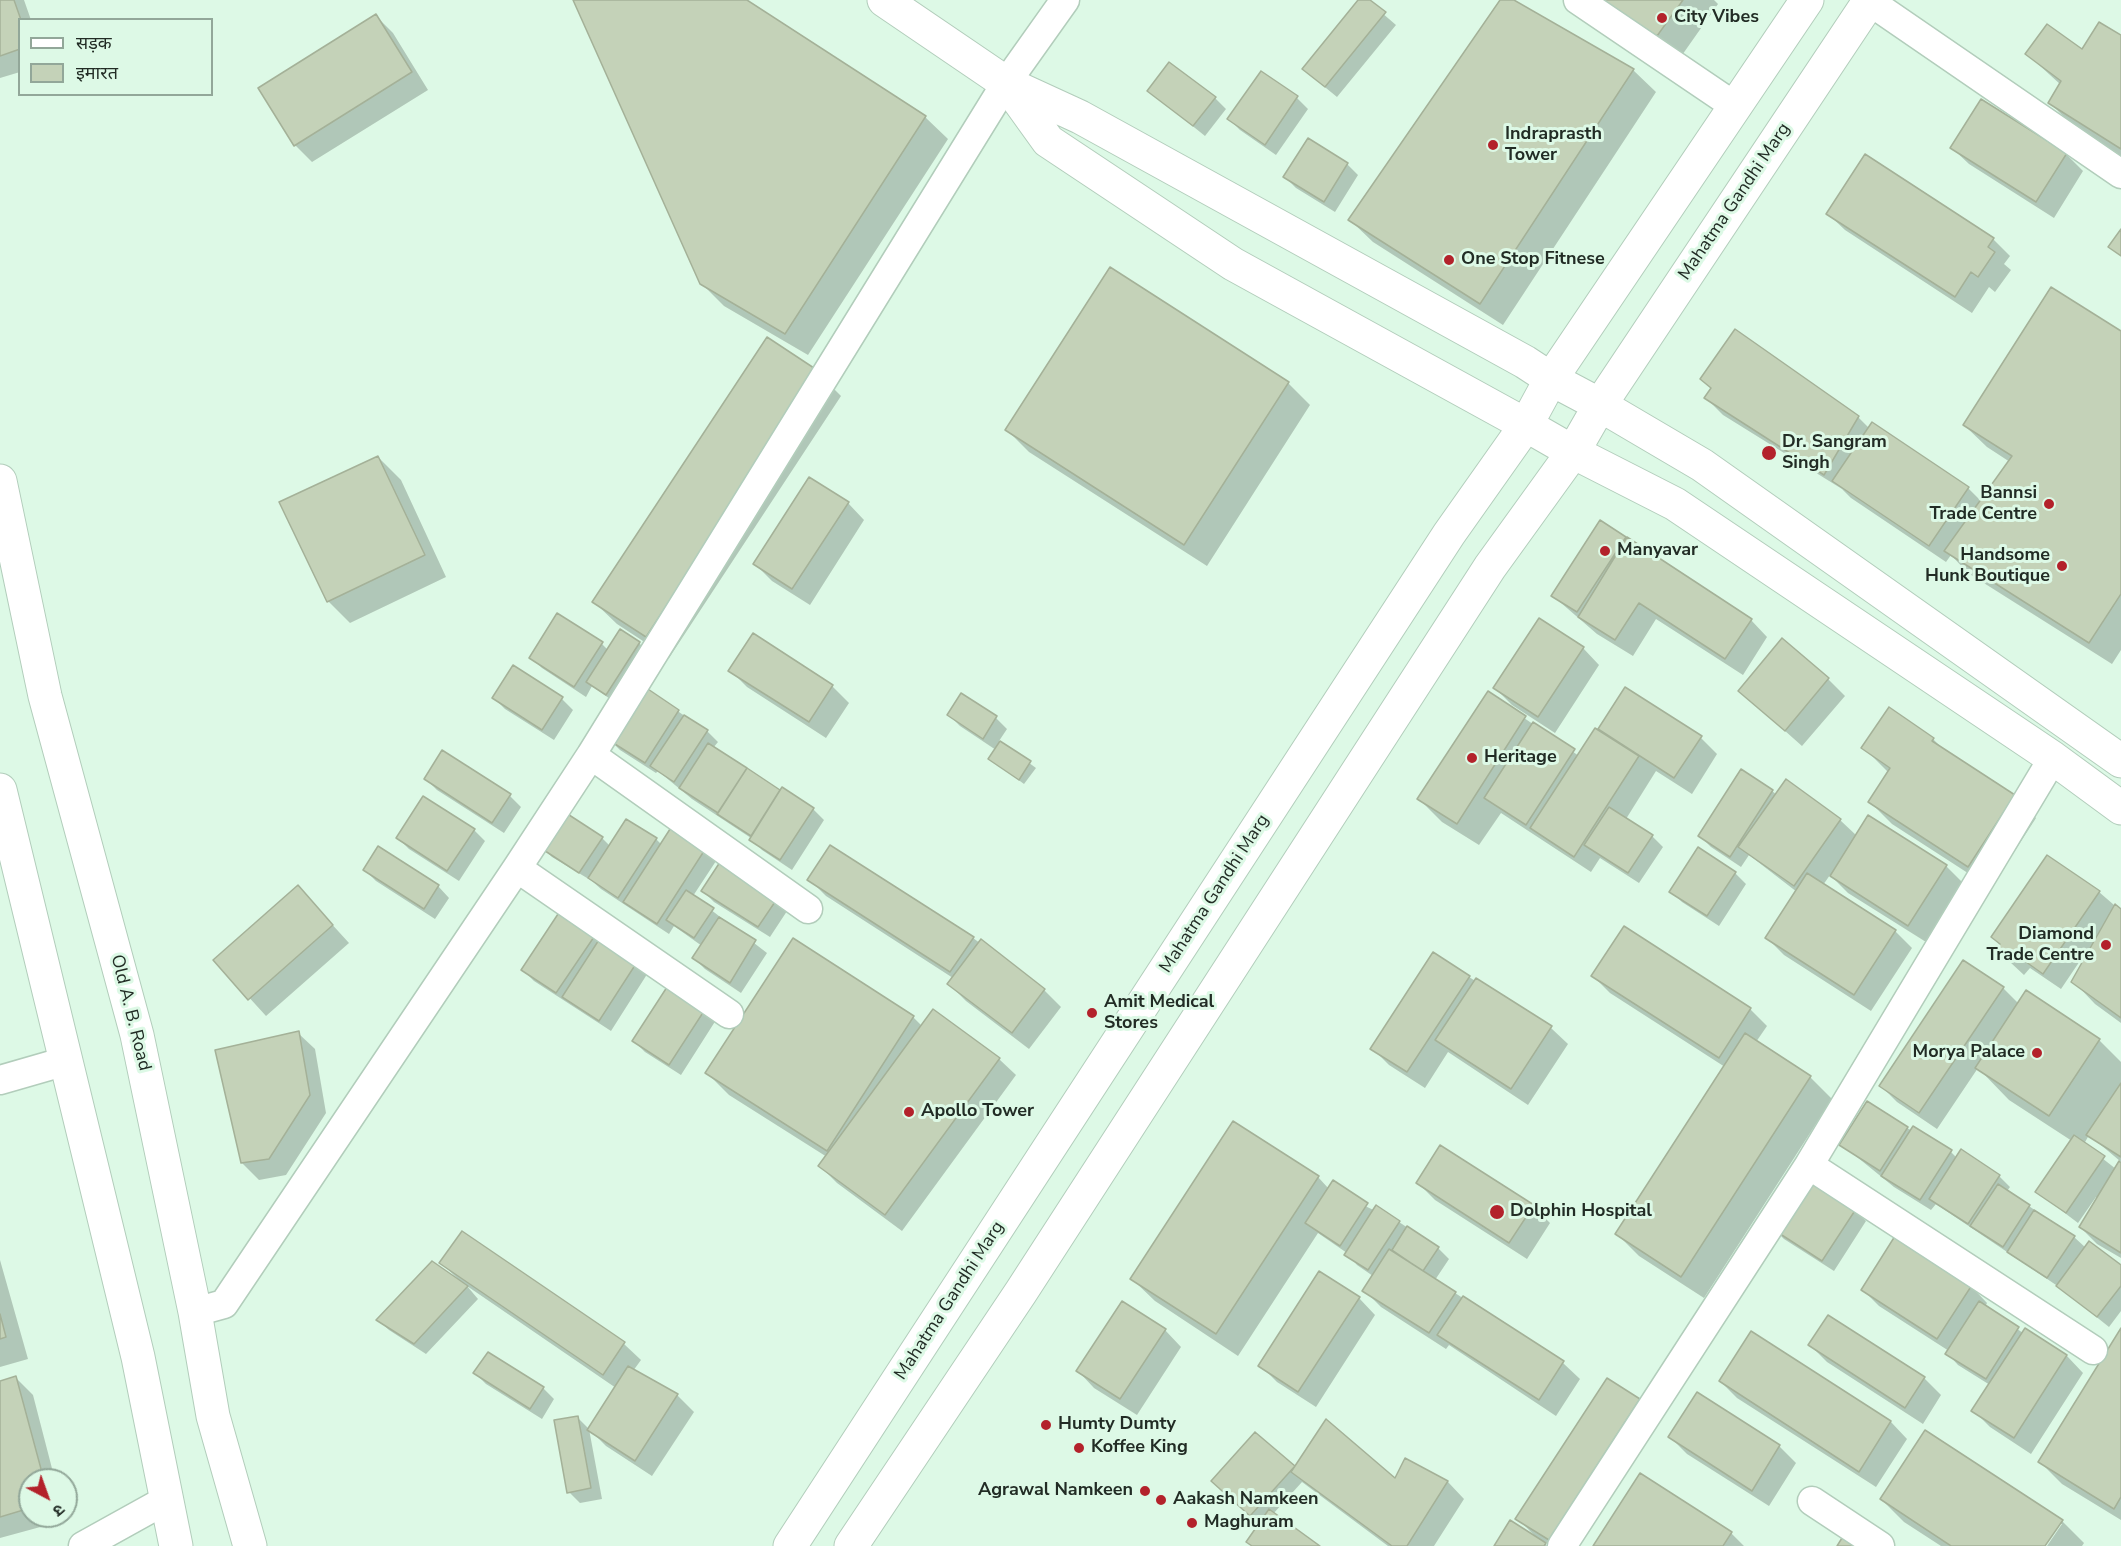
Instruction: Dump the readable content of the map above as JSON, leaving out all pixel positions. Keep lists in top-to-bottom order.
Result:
{
  "streets": {
    "main road": ["Mahatma Gandhi Marg", "Old A. B. Road"]
  },
  "places": [
    "City Vibes",
    "Indraprasth Tower",
    "One Stop Fitnese",
    "Dr. Sangram Singh",
    "Bannsi Trade Centre",
    "Manyavar",
    "Handsome Hunk Boutique",
    "Heritage",
    "Diamond Trade Centre",
    "Amit Medical Stores",
    "Morya Palace",
    "Apollo Tower",
    "Dolphin Hospital",
    "Humty Dumty",
    "Koffee King",
    "Agrawal Namkeen",
    "Aakash Namkeen",
    "Maghuram"
  ],
  "legend": ["सड़क", "इमारत"],
  "north": "bottom right"
}
